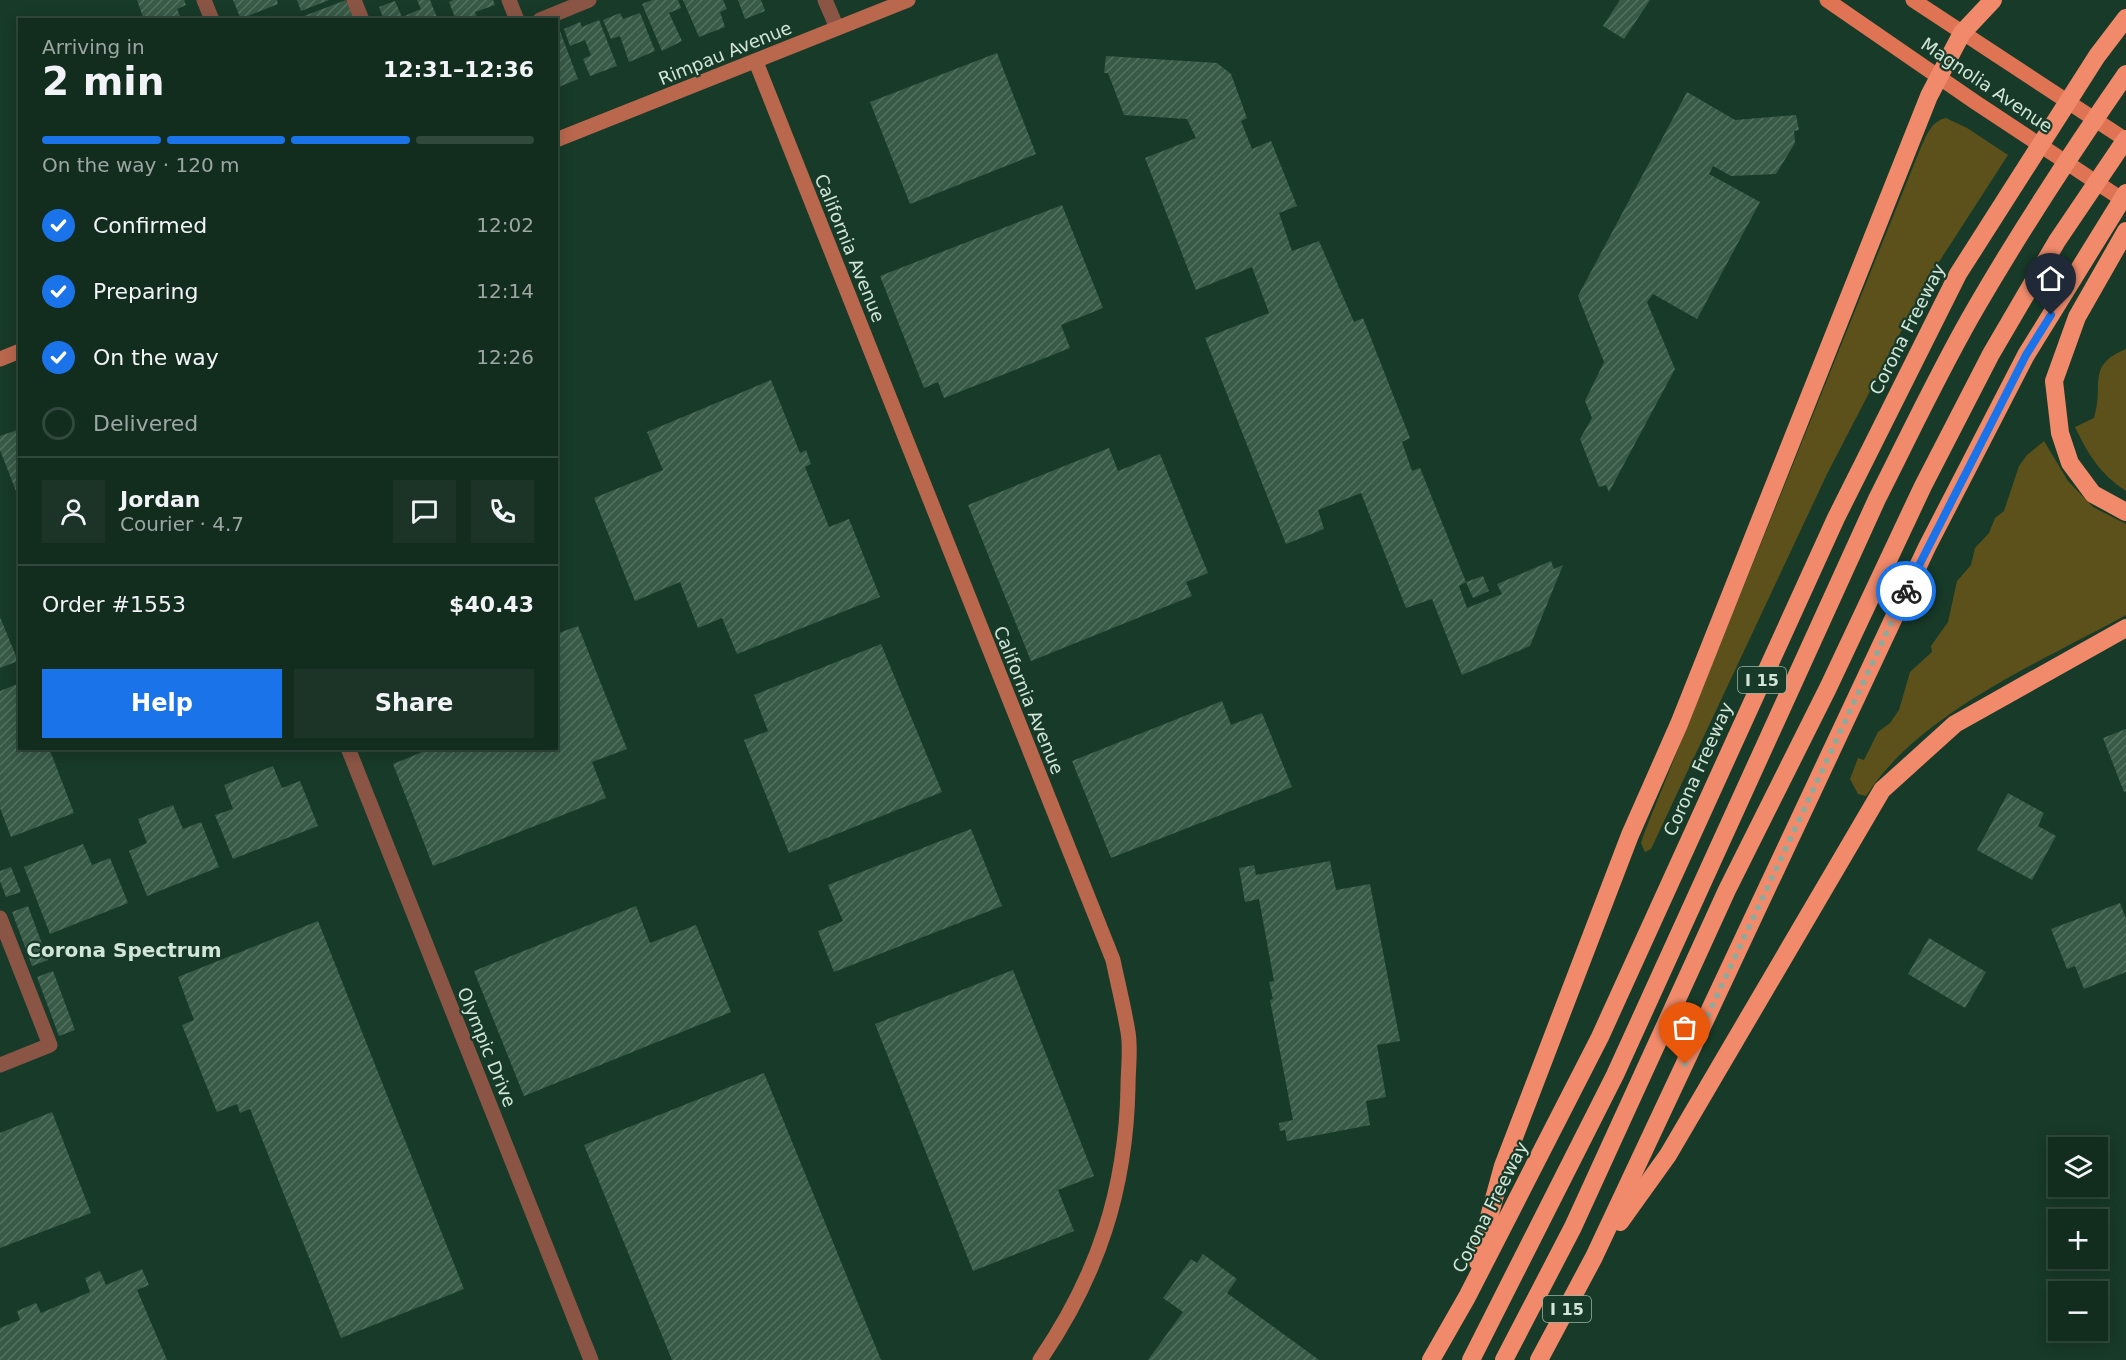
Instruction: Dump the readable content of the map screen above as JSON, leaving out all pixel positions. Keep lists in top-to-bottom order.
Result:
{
  "streets": {
    "highway": ["Corona Freeway", "I 15"],
    "main road": ["Rimpau Avenue", "Magnolia Avenue", "California Avenue"],
    "street": ["Olympic Drive"]
  },
  "crossings": [
    ["Rimpau Avenue", "California Avenue"]
  ],
  "districts": ["Corona Spectrum"],
  "page": {
    "heading": ["2 min", "Arriving in", "12:31–12:36"],
    "panel": [
      "Jordan",
      "Courier · 4.7",
      "Order #1553",
      "$40.43"
    ],
    "bar": "On the way · 120 m",
    "list": [
      ["Confirmed", "12:02"],
      ["Preparing", "12:14"],
      ["On the way", "12:26"],
      "Delivered"
    ],
    "buttons": ["Help", "Share"],
    "map_buttons": ["+", "−"]
  }
}
